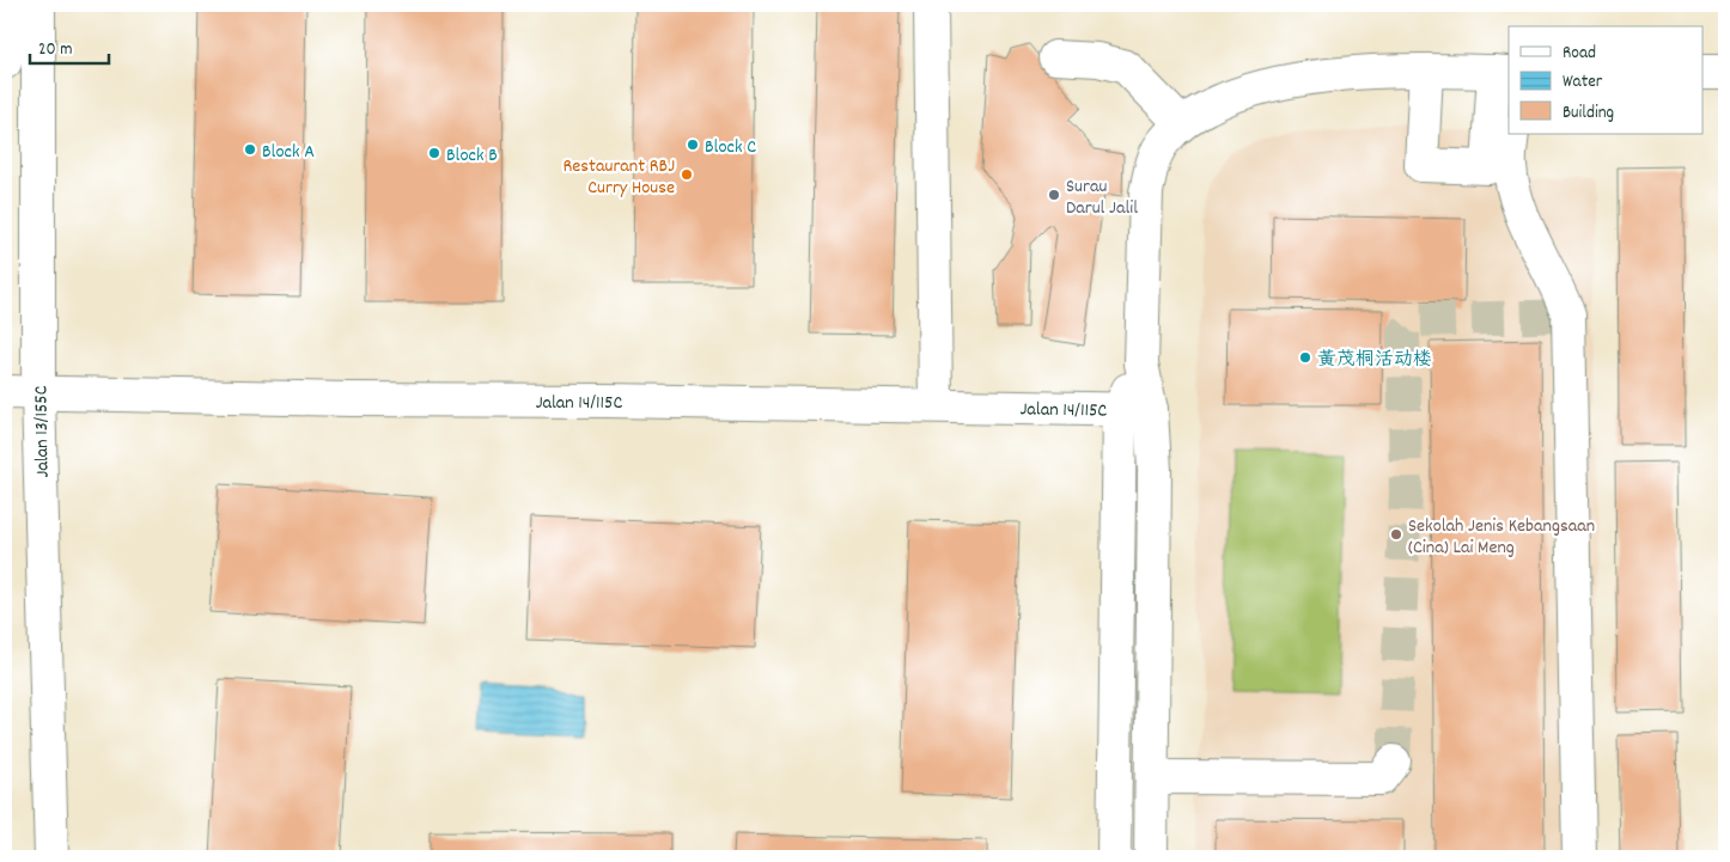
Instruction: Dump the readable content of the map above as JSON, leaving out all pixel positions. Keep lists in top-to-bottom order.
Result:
{
  "streets": {
    "main road": ["Jalan 14/115C", "Jalan 13/155C"]
  },
  "crossings": [
    ["Jalan 14/115C", "Jalan 13/155C"]
  ],
  "places": [
    "Block C",
    "Block A",
    "Block B",
    "Restaurant RBJ Curry House",
    "Surau Darul Jalil",
    "黄茂桐活动楼",
    "Sekolah Jenis Kebangsaan (Cina) Lai Meng"
  ],
  "legend": ["Road", "Water", "Building"],
  "scale_bar": "20 m"
}
